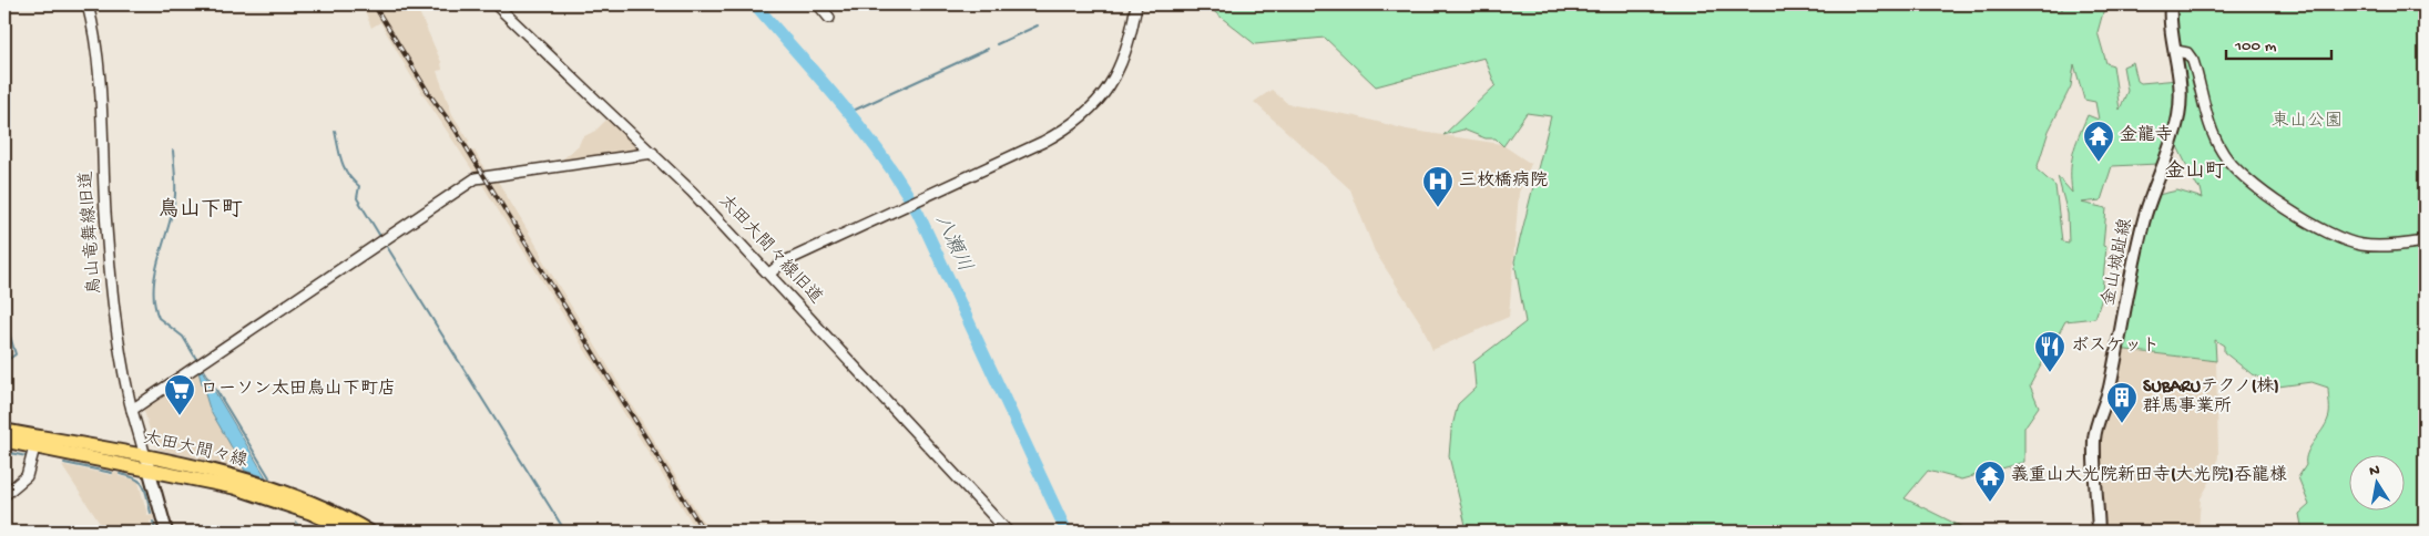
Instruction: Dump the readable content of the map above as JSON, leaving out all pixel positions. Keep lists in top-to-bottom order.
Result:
{
  "streets": {
    "main road": ["金山城趾線", "太田大間々線"],
    "street": ["鳥山竜舞線旧道", "太田大間々線旧道"]
  },
  "crossings": [
    ["鳥山竜舞線旧道", "太田大間々線"]
  ],
  "districts": ["金山町", "鳥山下町"],
  "water": ["八瀬川"],
  "parks": ["東山公園"],
  "places": {
    "temple": ["金龍寺", "義重山大光院新田寺(大光院)吞龍様"],
    "hospital": ["三枚橋病院"],
    "restaurant": ["ボスケット"],
    "supermarket": ["ローソン太田鳥山下町店"],
    "building": ["SUBARUテクノ(株) 群馬事業所"]
  },
  "scale_bar": "100 m",
  "north": "top"
}
